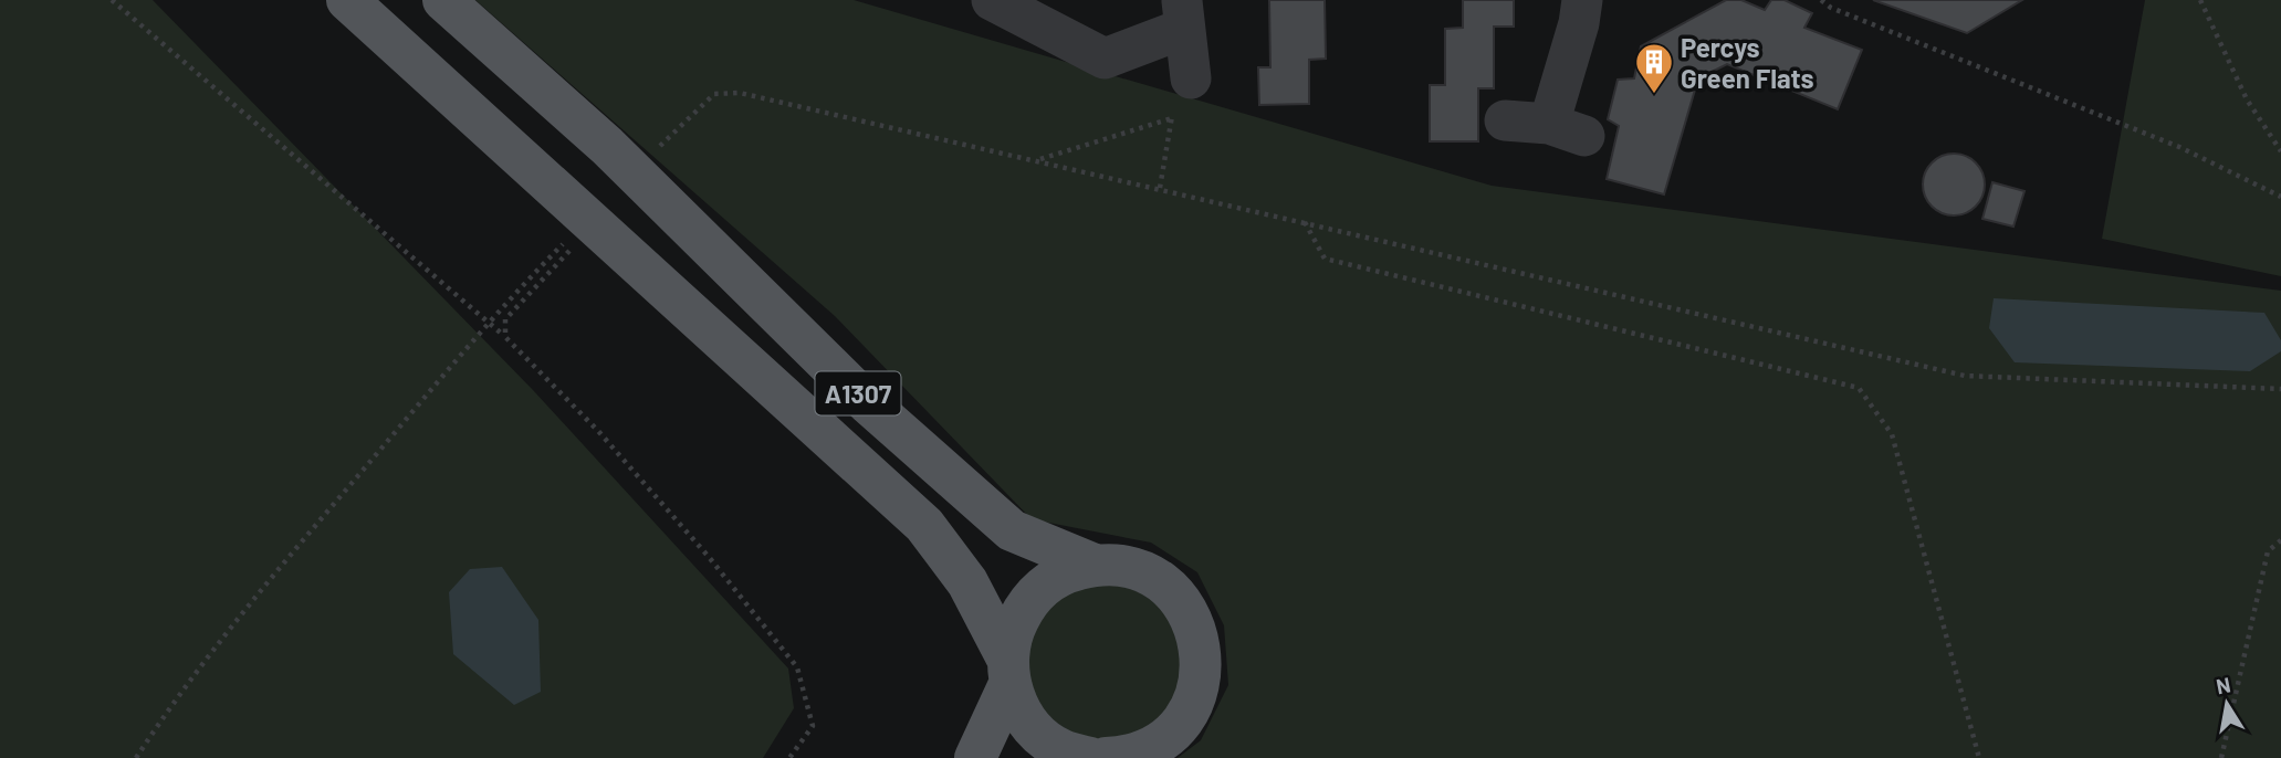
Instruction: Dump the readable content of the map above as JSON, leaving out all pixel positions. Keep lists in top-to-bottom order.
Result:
{
  "streets": {
    "main road": ["A1307"]
  },
  "places": {
    "building": ["Percys Green Flats"]
  },
  "north": "top"
}
